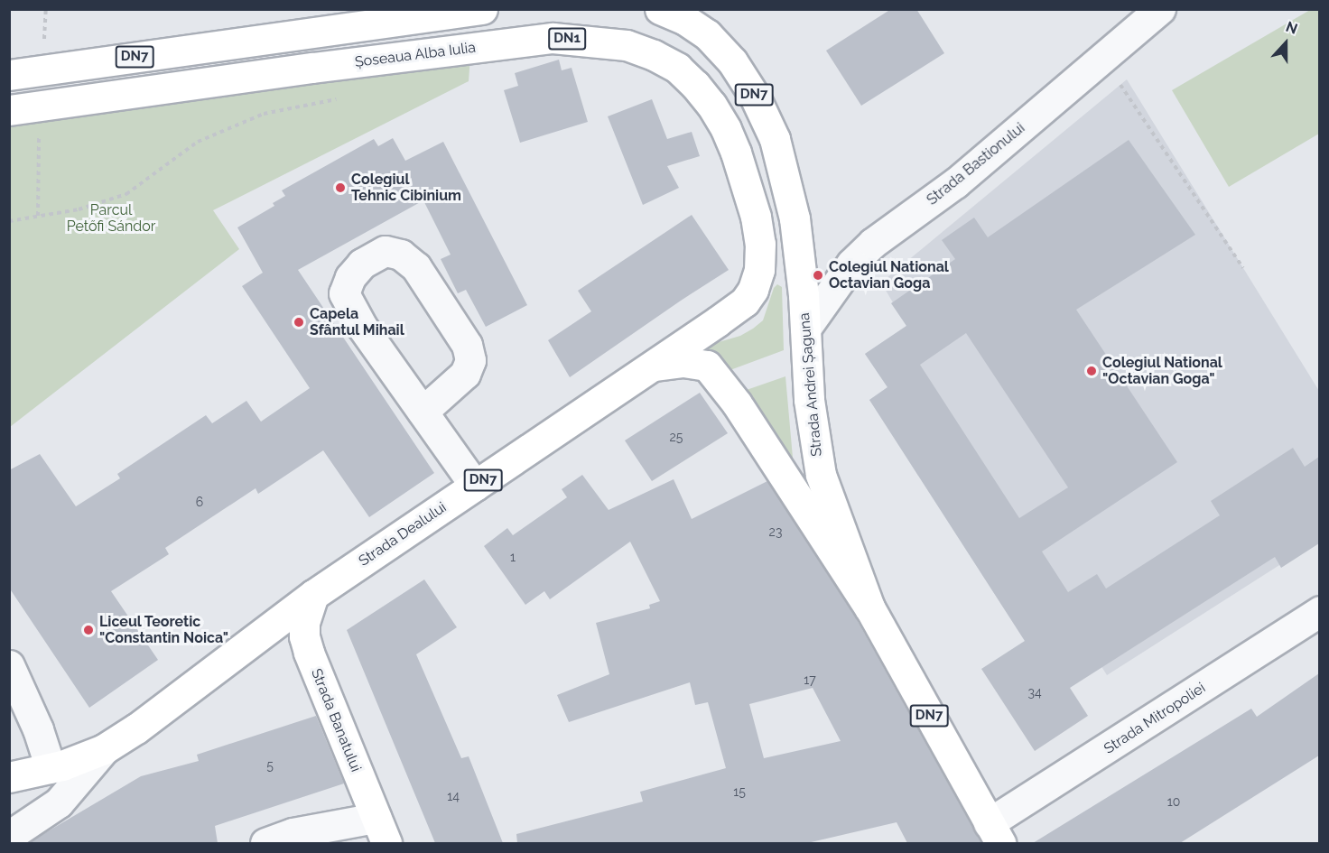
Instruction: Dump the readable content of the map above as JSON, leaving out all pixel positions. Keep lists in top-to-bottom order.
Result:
{
  "streets": {
    "main road": [
      "DN1",
      "Șoseaua Alba Iulia",
      "DN7",
      "Strada Andrei Șaguna",
      "Strada Dealului",
      "Strada Banatului"
    ],
    "street": ["Strada Bastionului", "Strada Mitropoliei"]
  },
  "crossings": [
    ["Șoseaua Alba Iulia", "Strada Dealului"],
    ["Strada Bastionului", "Strada Andrei Șaguna"],
    ["Strada Andrei Șaguna", "Strada Dealului"],
    ["Strada Andrei Șaguna", "Strada Mitropoliei"],
    ["Strada Dealului", "Strada Banatului"]
  ],
  "parks": ["Parcul Petőfi Sándor"],
  "places": [
    "Colegiul Tehnic Cibinium",
    "Colegiul National Octavian Goga",
    "Capela Sfântul Mihail",
    "Colegiul National \"Octavian Goga\"",
    "Liceul Teoretic \"Constantin Noica\""
  ],
  "house_numbers": [
    "25",
    "6",
    "23",
    "1",
    "17",
    "34",
    "5",
    "15",
    "14",
    "10"
  ],
  "north": "top"
}
